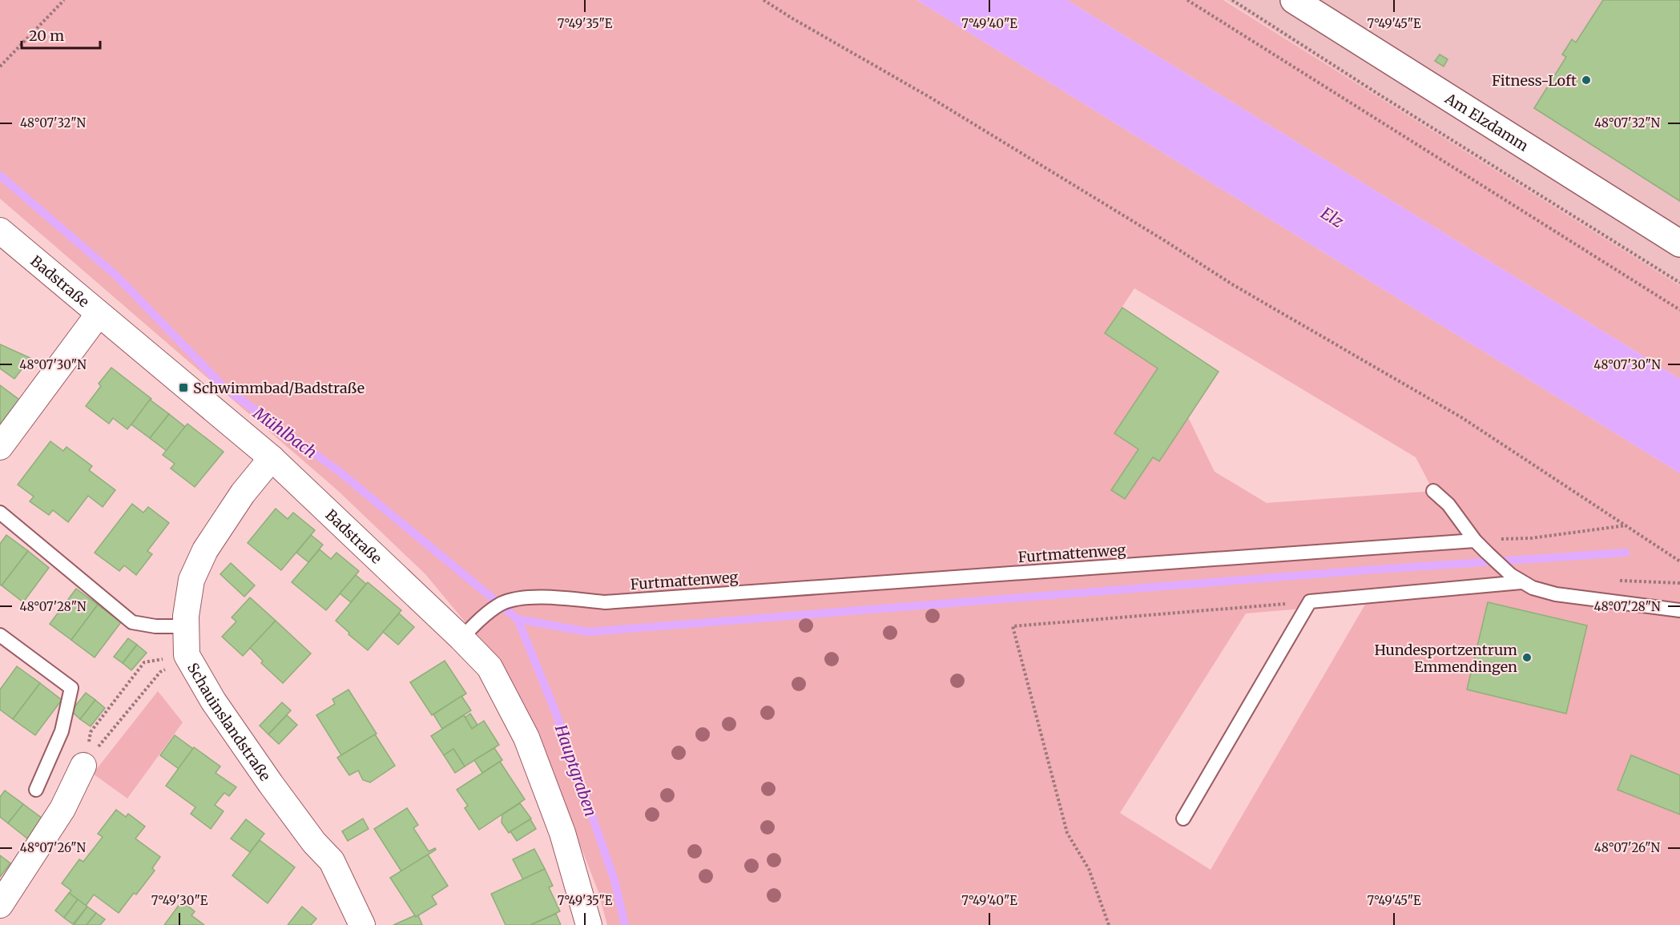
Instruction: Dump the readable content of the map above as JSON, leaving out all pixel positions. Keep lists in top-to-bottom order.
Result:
{
  "streets": {
    "street": ["Am Elzdamm", "Badstraße", "Schauinslandstraße"],
    "lane": ["Furtmattenweg"]
  },
  "crossings": [
    ["Badstraße", "Furtmattenweg"],
    ["Badstraße", "Schauinslandstraße"]
  ],
  "water": ["Elz", "Mühlbach", "Hauptgraben"],
  "places": {
    "other": ["Fitness-Loft", "Hundesportzentrum Emmendingen"],
    "transit": ["Schwimmbad/Badstraße"]
  },
  "scale_bar": "20 m",
  "coordinates": [
    "7°49'35\"E",
    "7°49'40\"E",
    "7°49'45\"E",
    "48°07'32\"N",
    "48°07'30\"N",
    "48°07'28\"N",
    "48°07'26\"N",
    "7°49'30\"E"
  ]
}
